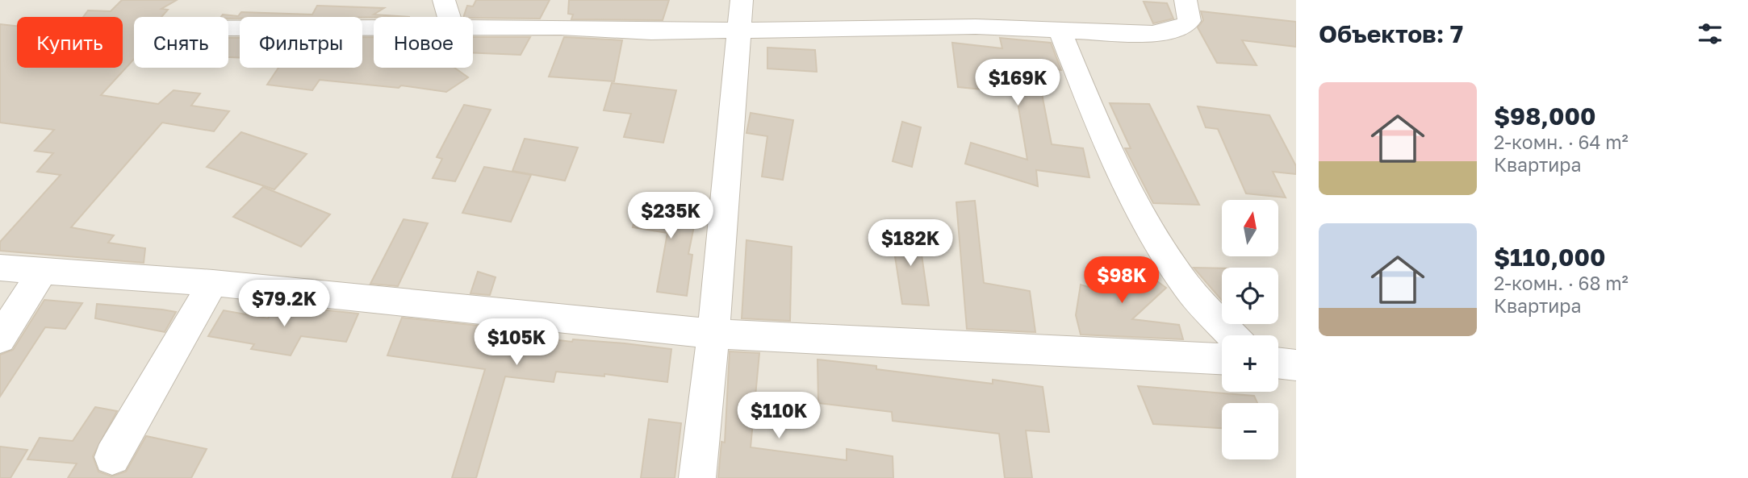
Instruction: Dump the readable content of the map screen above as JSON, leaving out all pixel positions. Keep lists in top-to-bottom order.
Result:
{
  "north": "top",
  "page": {
    "heading": "Объектов: 7",
    "chip": [
      "Купить",
      "Снять",
      "Фильтры",
      "Новое"
    ],
    "price": [
      "$169K",
      "$235K",
      "$182K",
      "$98K",
      "$79.2K",
      "$105K",
      "$110K"
    ],
    "list": [
      {
        "name": "$98,000",
        "note": "2-комн. · 64 m² · Квартира"
      },
      {
        "name": "$110,000",
        "note": "2-комн. · 68 m² · Квартира"
      }
    ],
    "map_buttons": ["+", "−"]
  }
}
